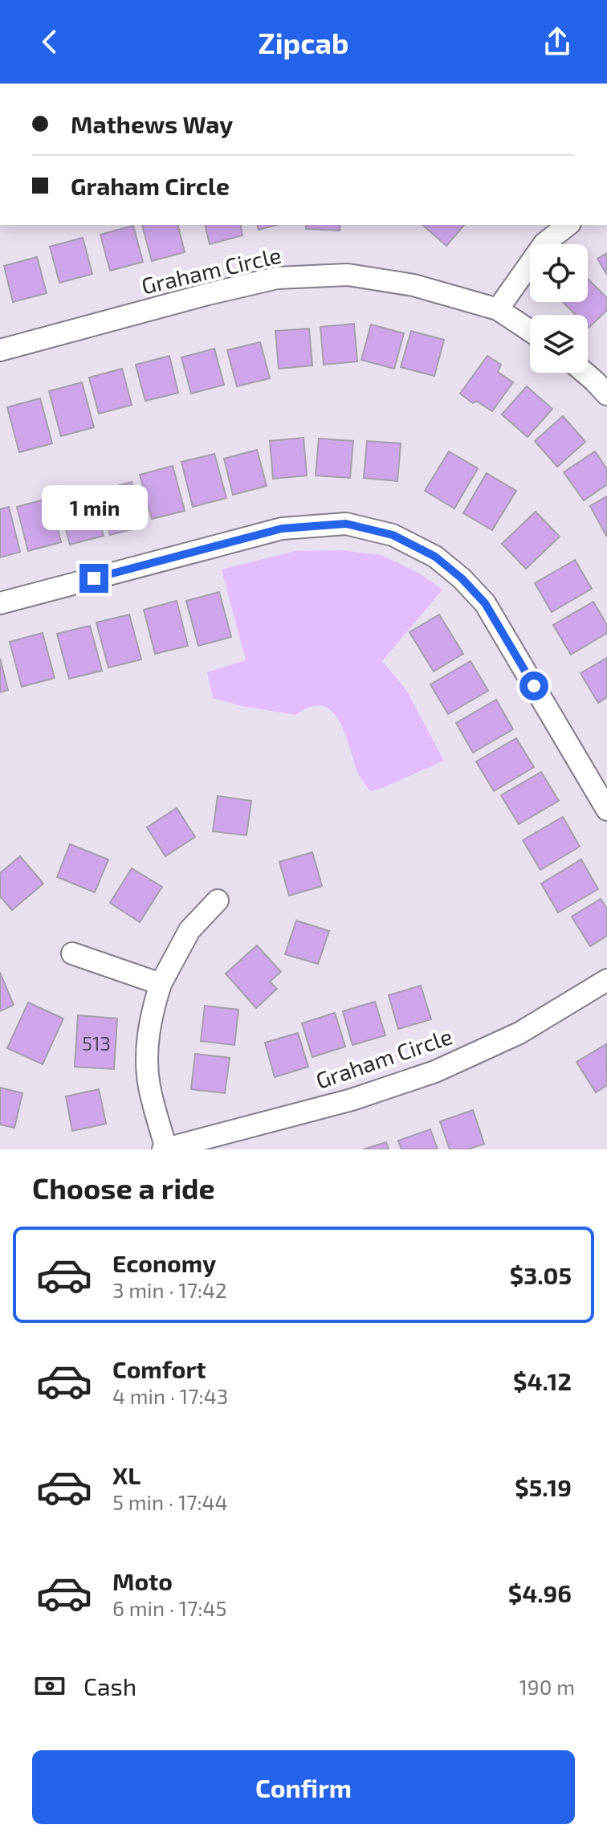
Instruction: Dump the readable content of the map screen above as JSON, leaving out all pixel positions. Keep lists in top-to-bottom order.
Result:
{
  "streets": {
    "street": ["Graham Circle"]
  },
  "house_numbers": ["513"],
  "page": {
    "header": "Zipcab",
    "banner": ["Mathews Way", "Graham Circle"],
    "bubble": "1 min",
    "heading": "Choose a ride",
    "list": [
      {
        "name": "Economy",
        "note": "3 min · 17:42",
        "value": "$3.05"
      },
      {
        "name": "Comfort",
        "note": "4 min · 17:43",
        "value": "$4.12"
      },
      {
        "name": "XL",
        "note": "5 min · 17:44",
        "value": "$5.19"
      },
      {
        "name": "Moto",
        "note": "6 min · 17:45",
        "value": "$4.96"
      }
    ],
    "pay": ["Cash", "190 m"],
    "buttons": "Confirm"
  }
}
